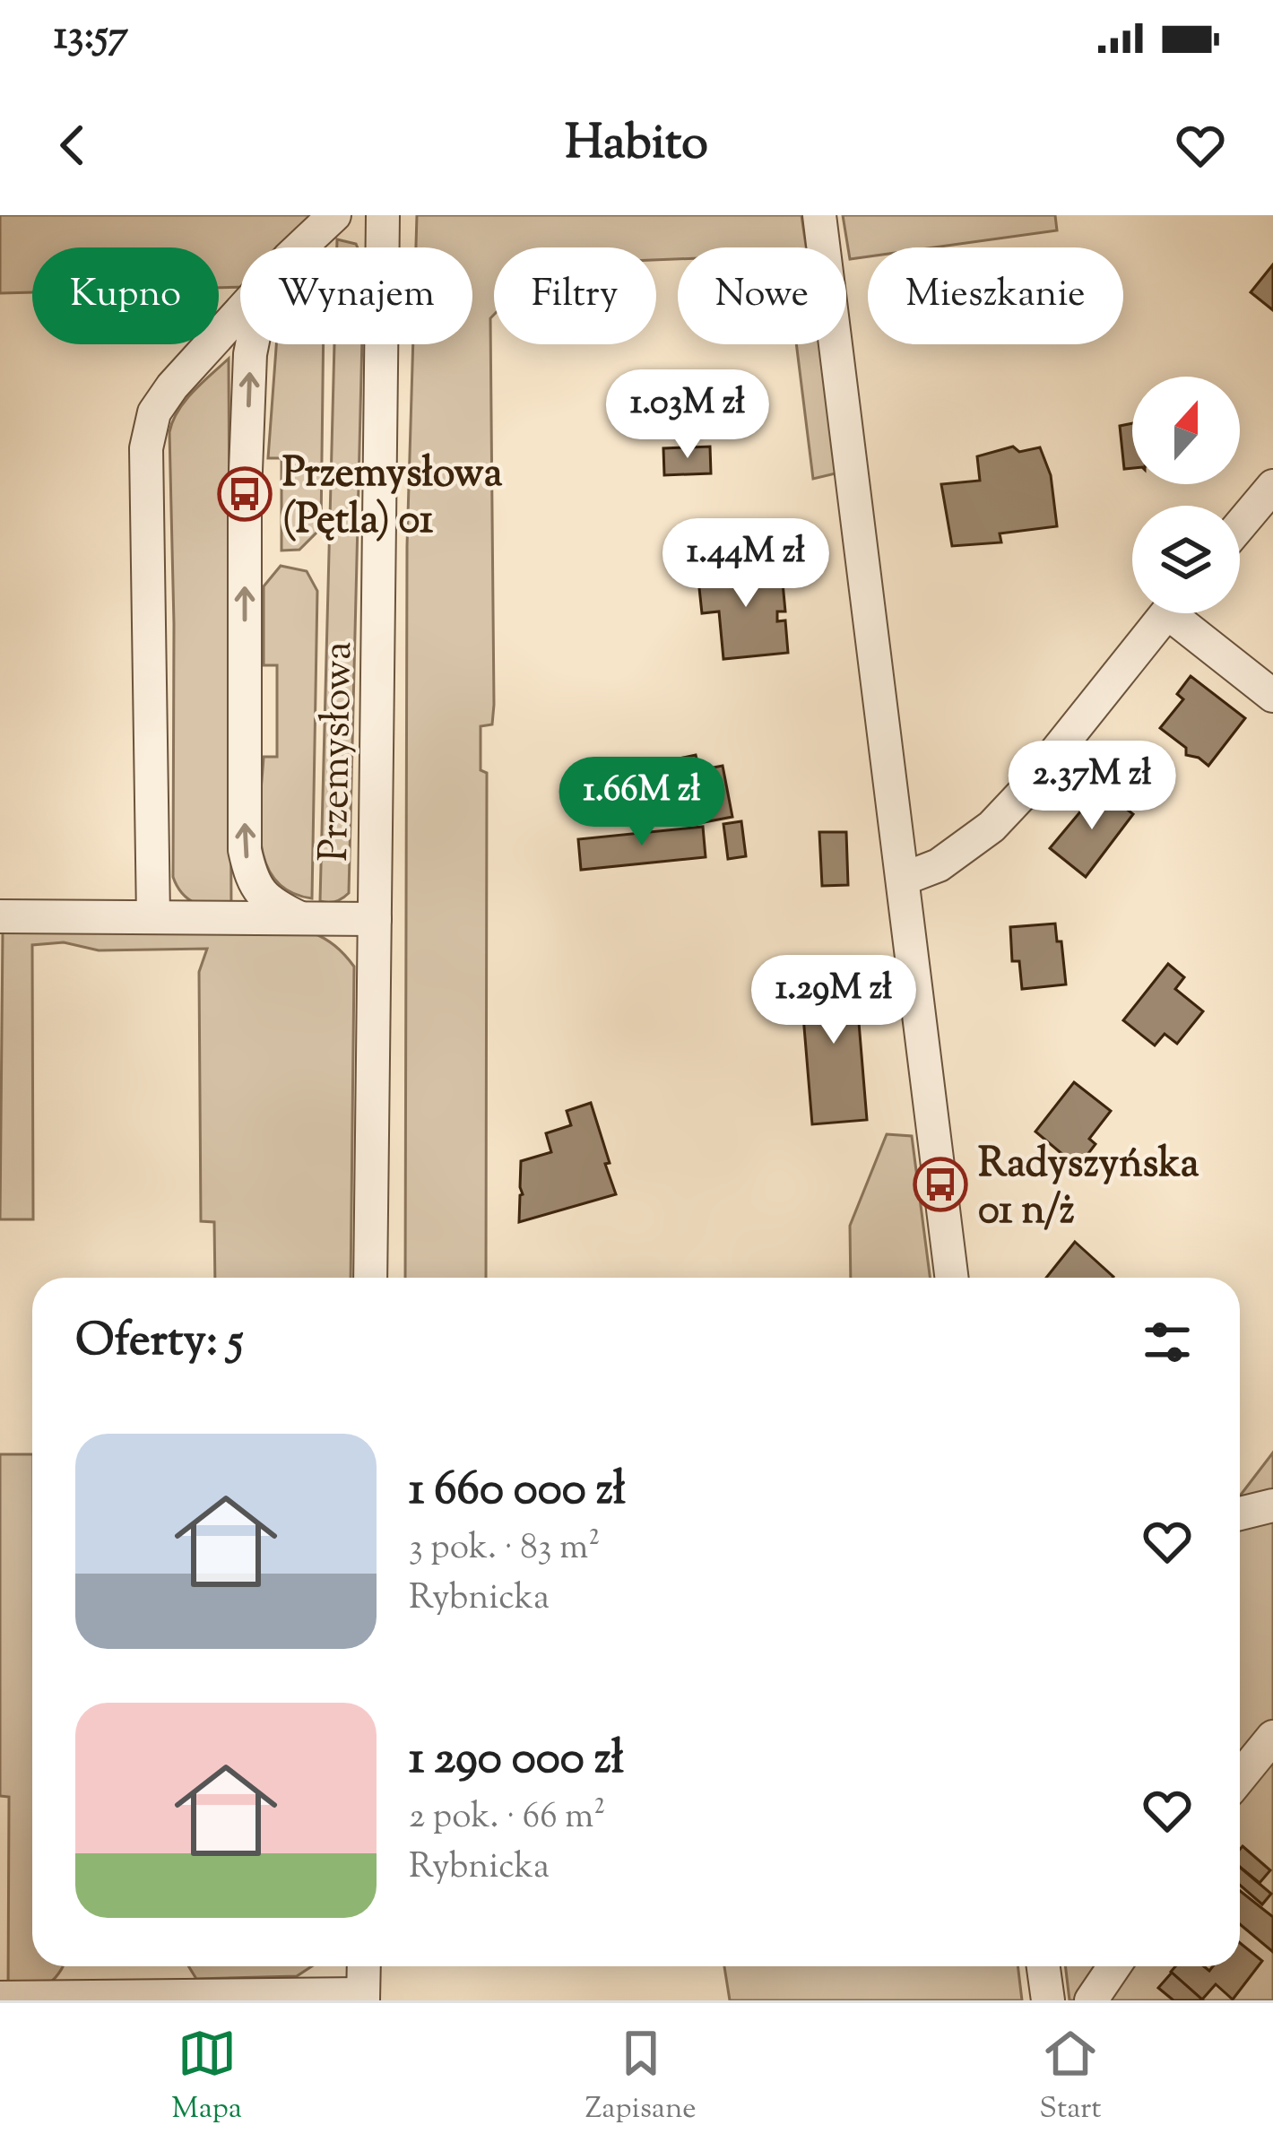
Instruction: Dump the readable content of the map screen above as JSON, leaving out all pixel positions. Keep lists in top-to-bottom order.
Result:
{
  "streets": {
    "street": ["Przemysłowa"]
  },
  "places": {
    "bus stop": ["Przemysłowa (Pętla) 01", "Radyszyńska 01 n/ż"]
  },
  "north": "top",
  "page": {
    "status": "13:57",
    "header": "Habito",
    "chip": [
      "Kupno",
      "Wynajem",
      "Filtry",
      "Nowe",
      "Mieszkanie"
    ],
    "price": [
      "1.03M zł",
      "1.44M zł",
      "2.37M zł",
      "1.66M zł",
      "1.29M zł"
    ],
    "heading": "Oferty: 5",
    "list": [
      {
        "name": "1 660 000 zł",
        "note": "3 pok. · 83 m² · Rybnicka"
      },
      {
        "name": "1 290 000 zł",
        "note": "2 pok. · 66 m² · Rybnicka"
      }
    ],
    "tabs": ["Mapa", "Zapisane", "Start"]
  }
}
